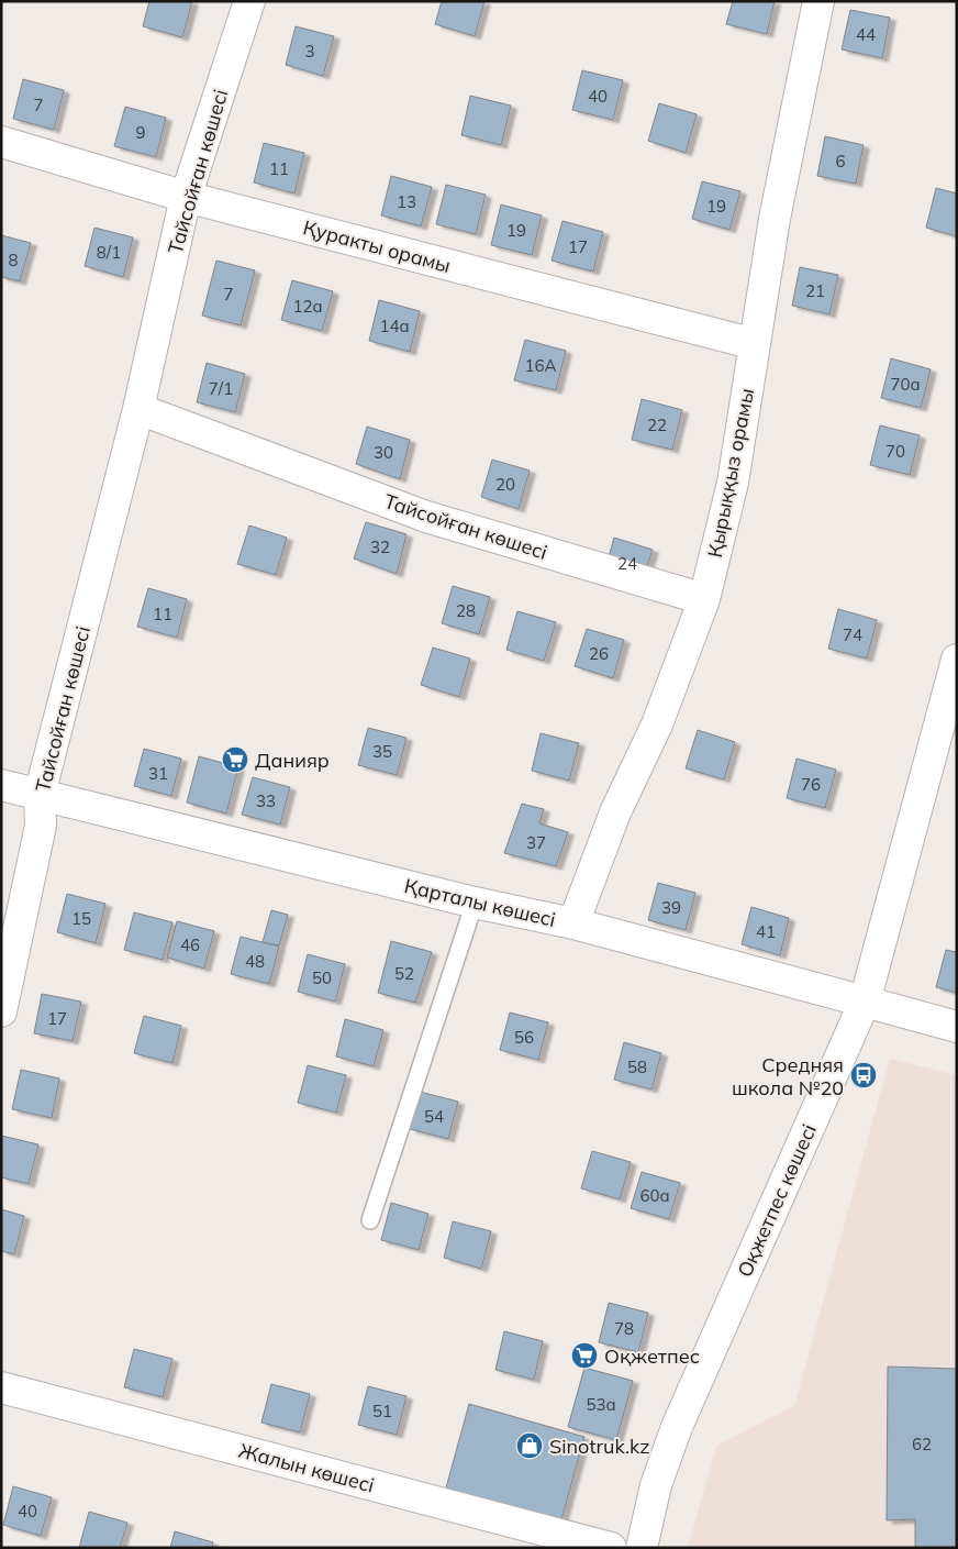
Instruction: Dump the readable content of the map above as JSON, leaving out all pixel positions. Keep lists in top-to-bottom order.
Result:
{
  "streets": {
    "street": [
      "Тайсойған көшесі",
      "Қуракты орамы",
      "Қырыққыз орамы",
      "Қарталы көшесі",
      "Оқжетпес көшесі",
      "Жалын көшесі"
    ]
  },
  "crossings": [
    ["Тайсойған көшесі", "Қуракты орамы"],
    ["Тайсойған көшесі", "Қырыққыз орамы"],
    ["Тайсойған көшесі", "Қарталы көшесі"],
    ["Қуракты орамы", "Қырыққыз орамы"],
    ["Қырыққыз орамы", "Қарталы көшесі"],
    ["Қарталы көшесі", "Оқжетпес көшесі"]
  ],
  "places": {
    "supermarket": ["Данияр", "Оқжетпес"],
    "bus stop": ["Средняя школа №20"],
    "shop": ["Sinotruk.kz"]
  },
  "house_numbers": [
    "44",
    "3",
    "40",
    "7",
    "9",
    "6",
    "11",
    "13",
    "19",
    "19",
    "17",
    "8/1",
    "8",
    "21",
    "7",
    "12а",
    "14а",
    "16А",
    "70а",
    "7/1",
    "22",
    "70",
    "30",
    "20",
    "32",
    "24",
    "28",
    "11",
    "74",
    "26",
    "35",
    "31",
    "76",
    "33",
    "37",
    "39",
    "15",
    "41",
    "46",
    "48",
    "52",
    "50",
    "17",
    "56",
    "58",
    "54",
    "60а",
    "78",
    "53а",
    "51",
    "62",
    "40"
  ]
}
